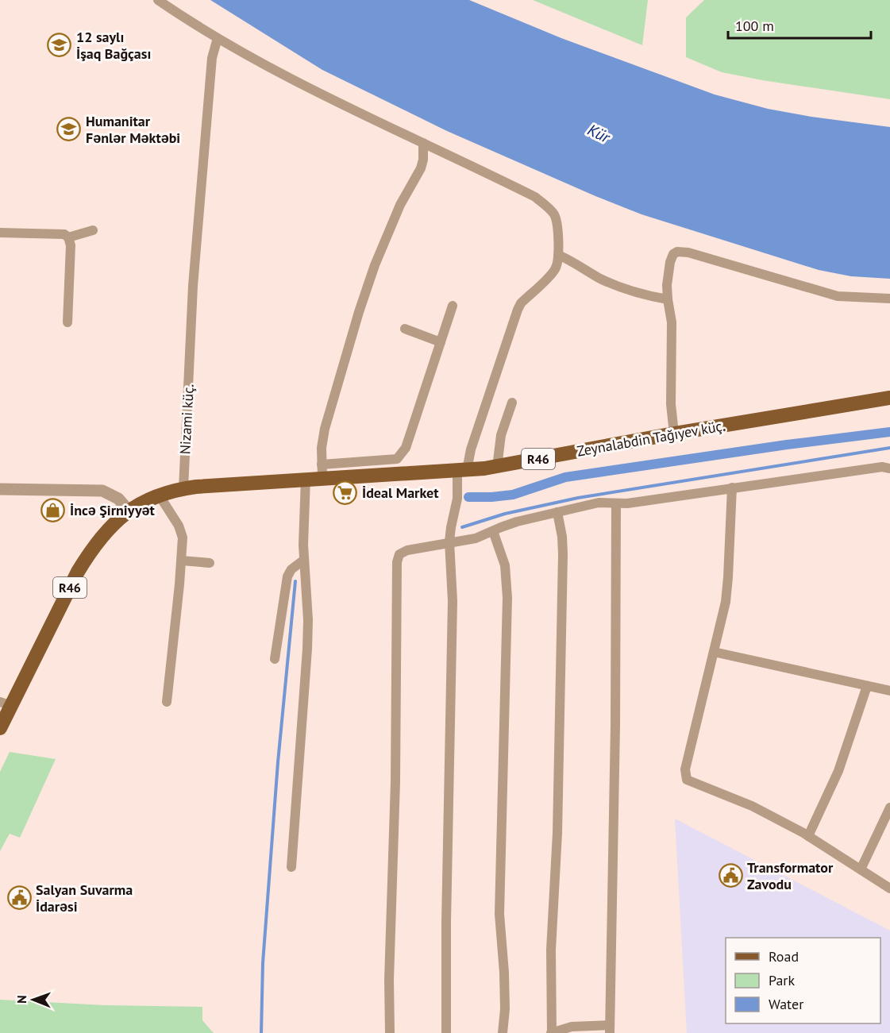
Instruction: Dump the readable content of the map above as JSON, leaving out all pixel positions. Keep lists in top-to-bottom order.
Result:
{
  "streets": {
    "main road": ["Zeynalabdin Tağıyev küç.", "R46"],
    "street": ["Nizami küç."]
  },
  "crossings": [
    ["Nizami küç.", "Zeynalabdin Tağıyev küç."],
    ["Nizami küç.", "R46"],
    ["Zeynalabdin Tağıyev küç.", "R46"]
  ],
  "water": ["Kür"],
  "places": {
    "school or university": ["12 saylı İşaq Bağçası", "Humanitar Fənlər Məktəbi"],
    "supermarket": ["İdeal Market"],
    "shop": ["İncə Şirniyyət"],
    "public building": ["Transformator Zavodu", "Salyan Suvarma İdarəsi"]
  },
  "legend": ["Road", "Park", "Water"],
  "scale_bar": "100 m",
  "north": "left"
}
